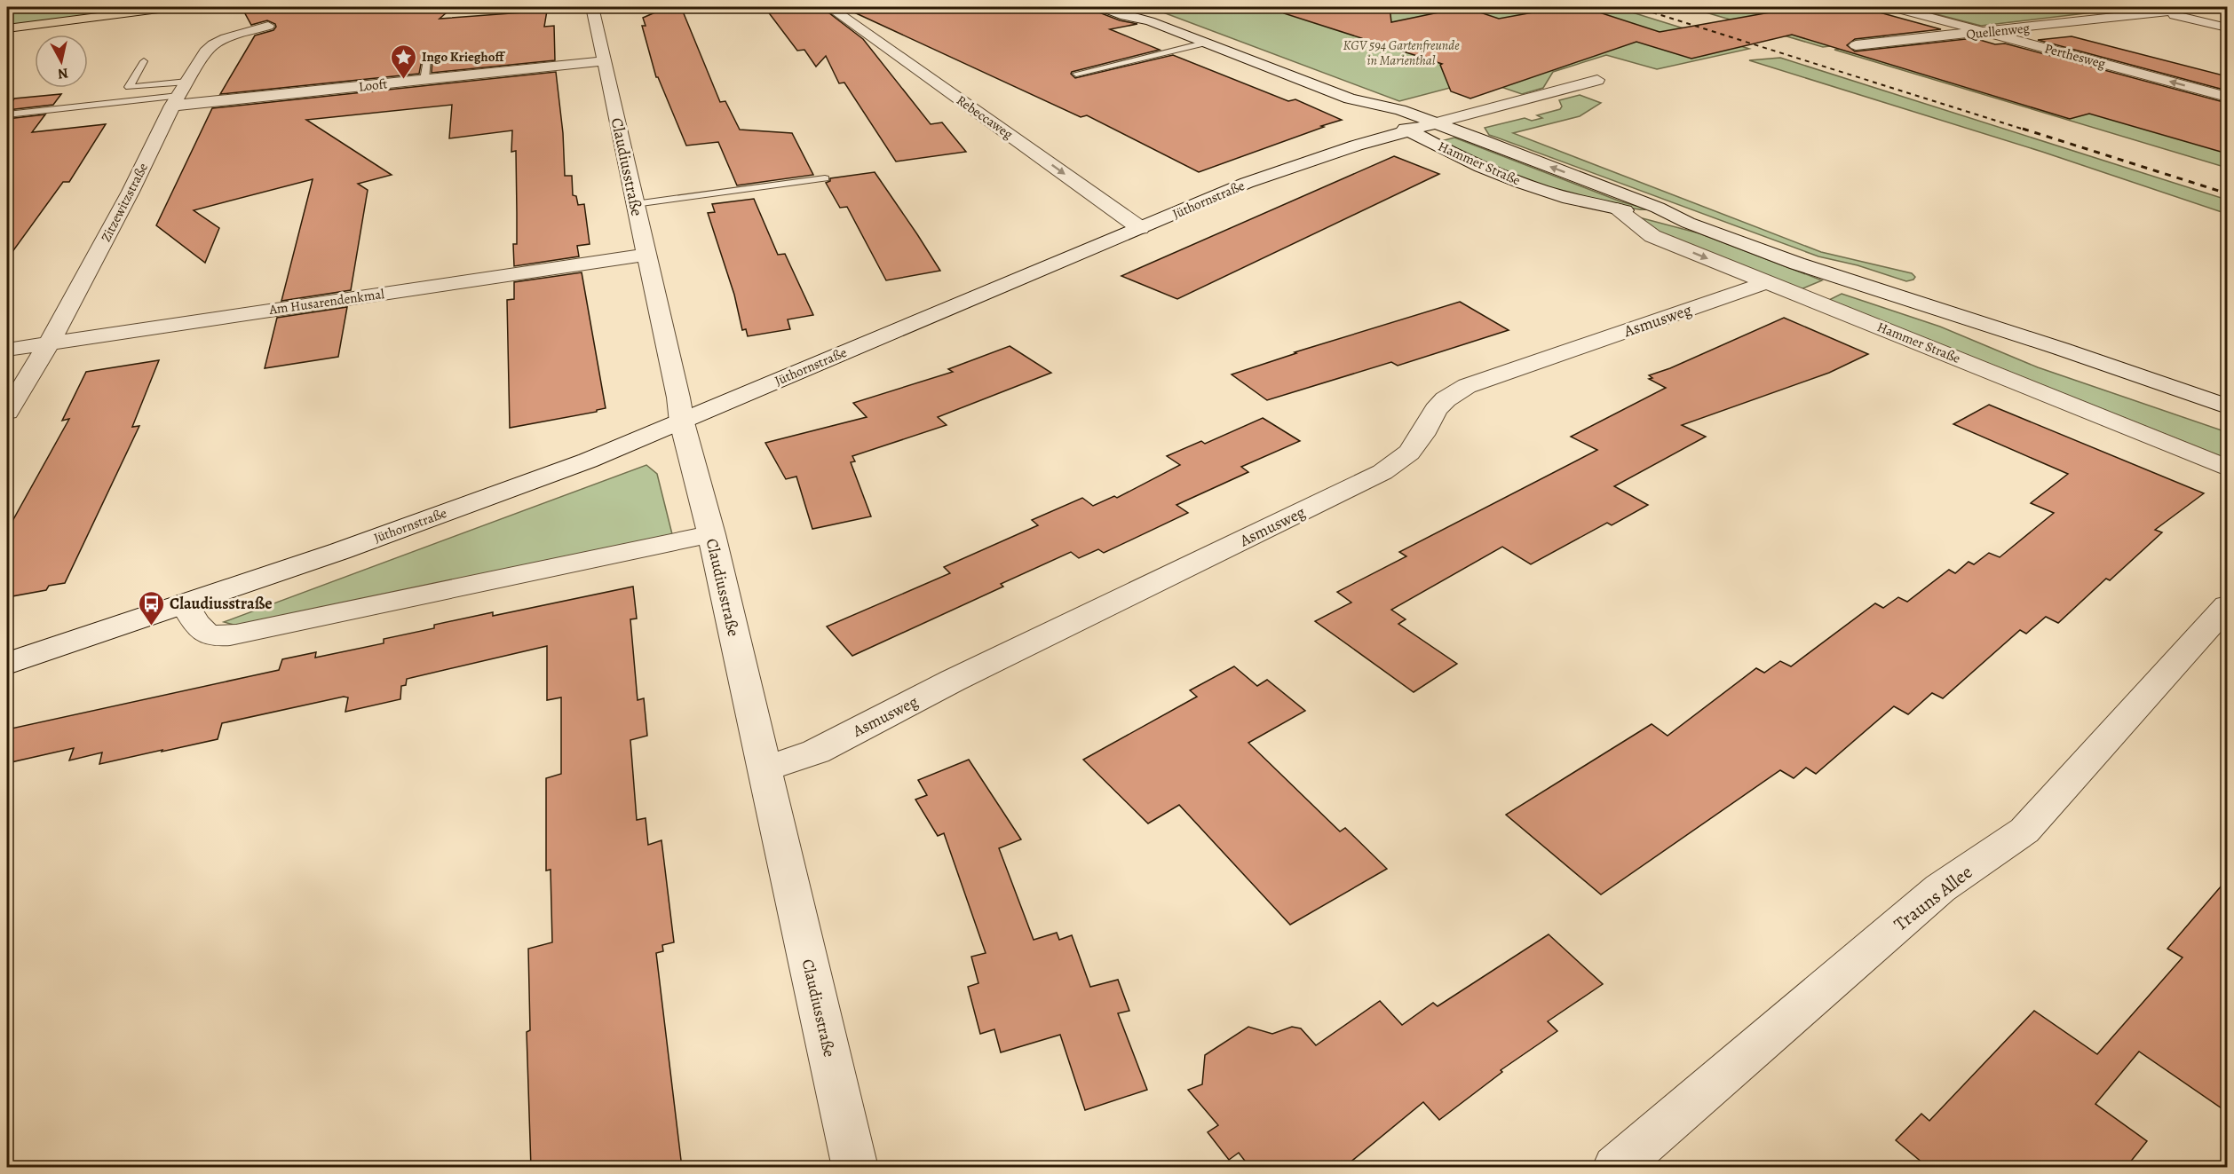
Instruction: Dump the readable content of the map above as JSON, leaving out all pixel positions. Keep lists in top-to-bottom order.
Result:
{
  "streets": {
    "street": [
      "Quellenweg",
      "Perthesweg",
      "Looft",
      "Rebeccaweg",
      "Hammer Straße",
      "Claudiusstraße",
      "Jüthornstraße",
      "Zitzewitzstraße",
      "Am Husarendenkmal",
      "Asmusweg",
      "Trauns Allee"
    ]
  },
  "crossings": [
    ["Quellenweg", "Perthesweg"],
    ["Looft", "Claudiusstraße"],
    ["Looft", "Zitzewitzstraße"],
    ["Rebeccaweg", "Jüthornstraße"],
    ["Hammer Straße", "Jüthornstraße"],
    ["Hammer Straße", "Asmusweg"],
    ["Claudiusstraße", "Jüthornstraße"],
    ["Claudiusstraße", "Am Husarendenkmal"],
    ["Claudiusstraße", "Asmusweg"],
    ["Zitzewitzstraße", "Am Husarendenkmal"]
  ],
  "one_way": ["Perthesweg", "Rebeccaweg"],
  "parks": ["KGV 594 Gartenfreunde in Marienthal"],
  "places": {
    "place": ["Ingo Krieghoff"],
    "bus stop": ["Claudiusstraße"]
  },
  "north": "bottom"
}
